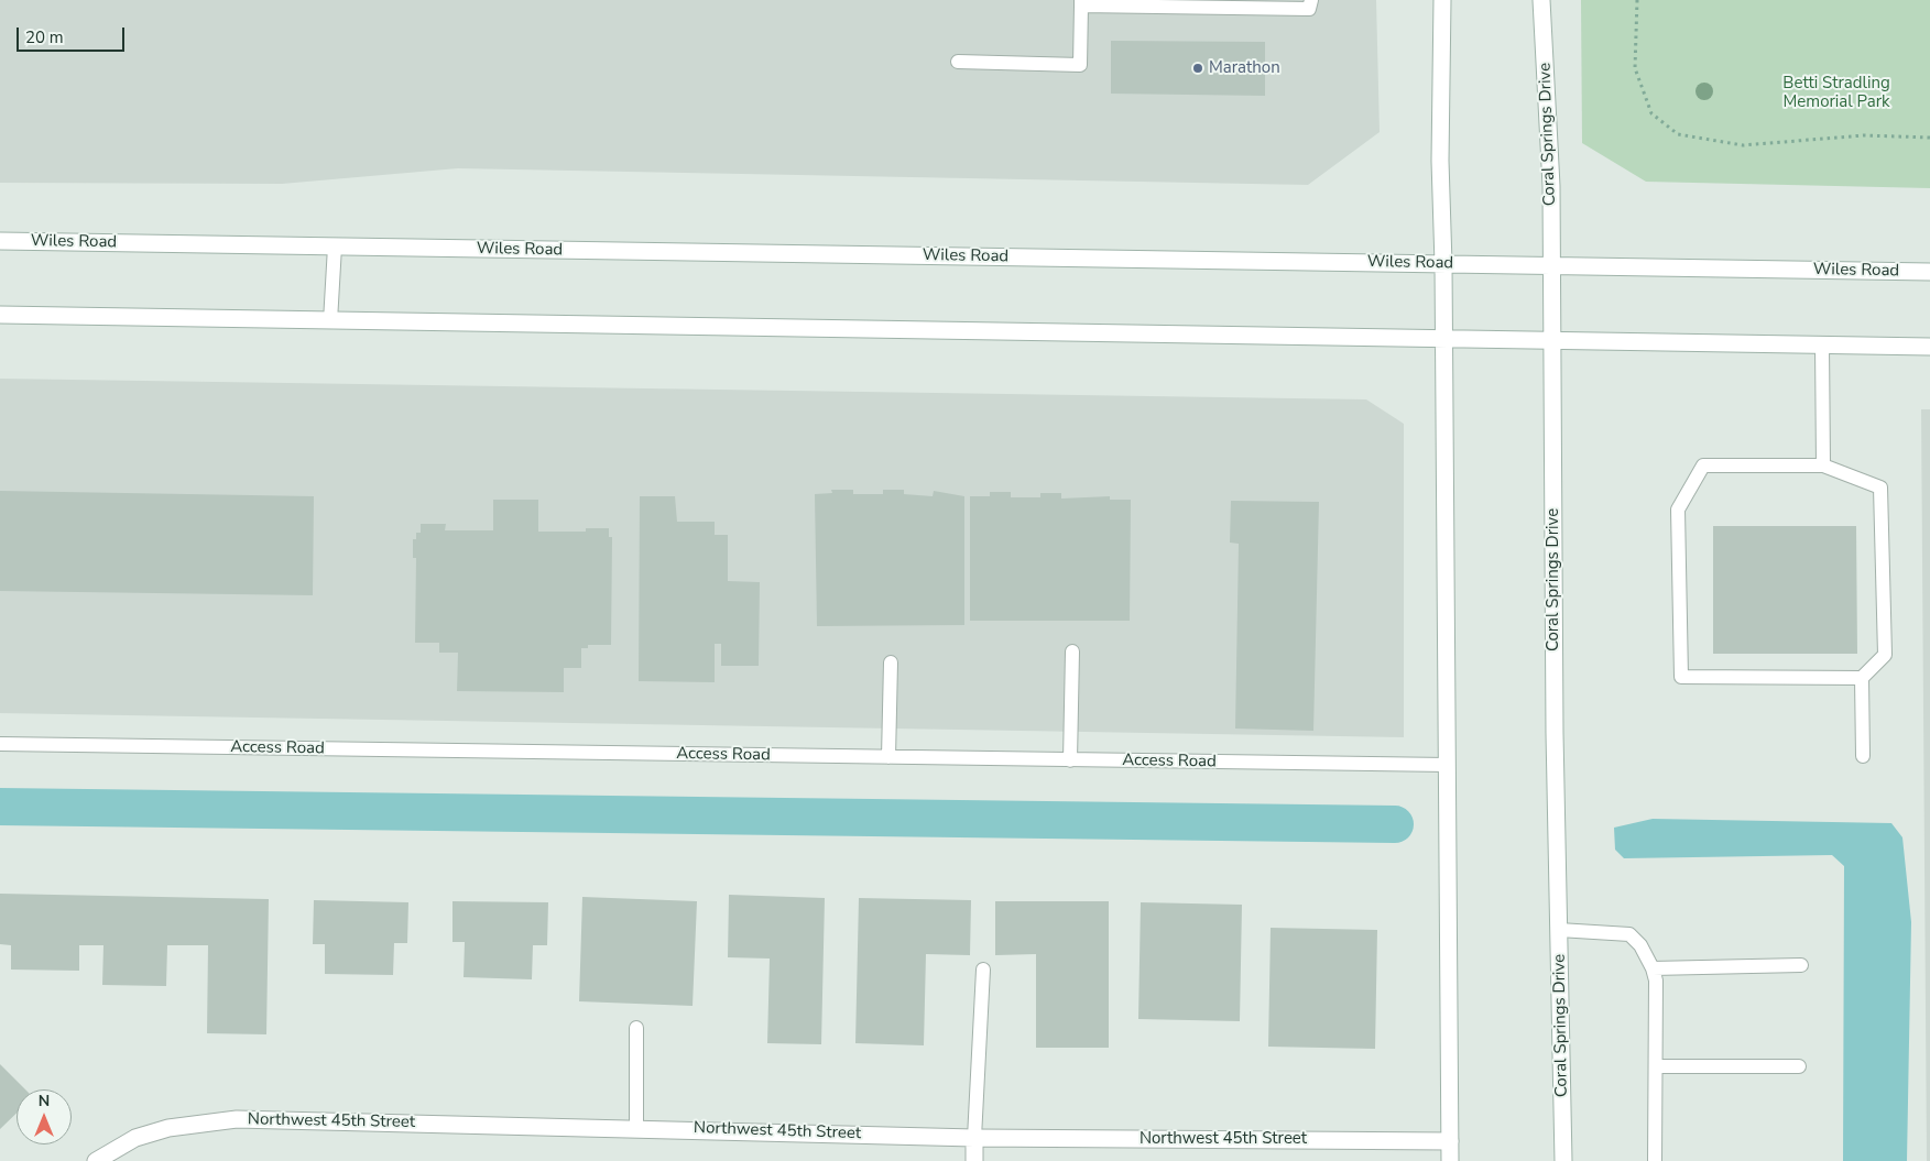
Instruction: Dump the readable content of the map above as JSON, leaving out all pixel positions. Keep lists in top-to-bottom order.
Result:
{
  "streets": {
    "main road": ["Coral Springs Drive", "Wiles Road", "Northwest 45th Street"],
    "lane": ["Access Road"]
  },
  "crossings": [
    ["Coral Springs Drive", "Wiles Road"]
  ],
  "parks": ["Betti Stradling Memorial Park"],
  "places": ["Marathon"],
  "scale_bar": "20 m",
  "north": "top"
}
